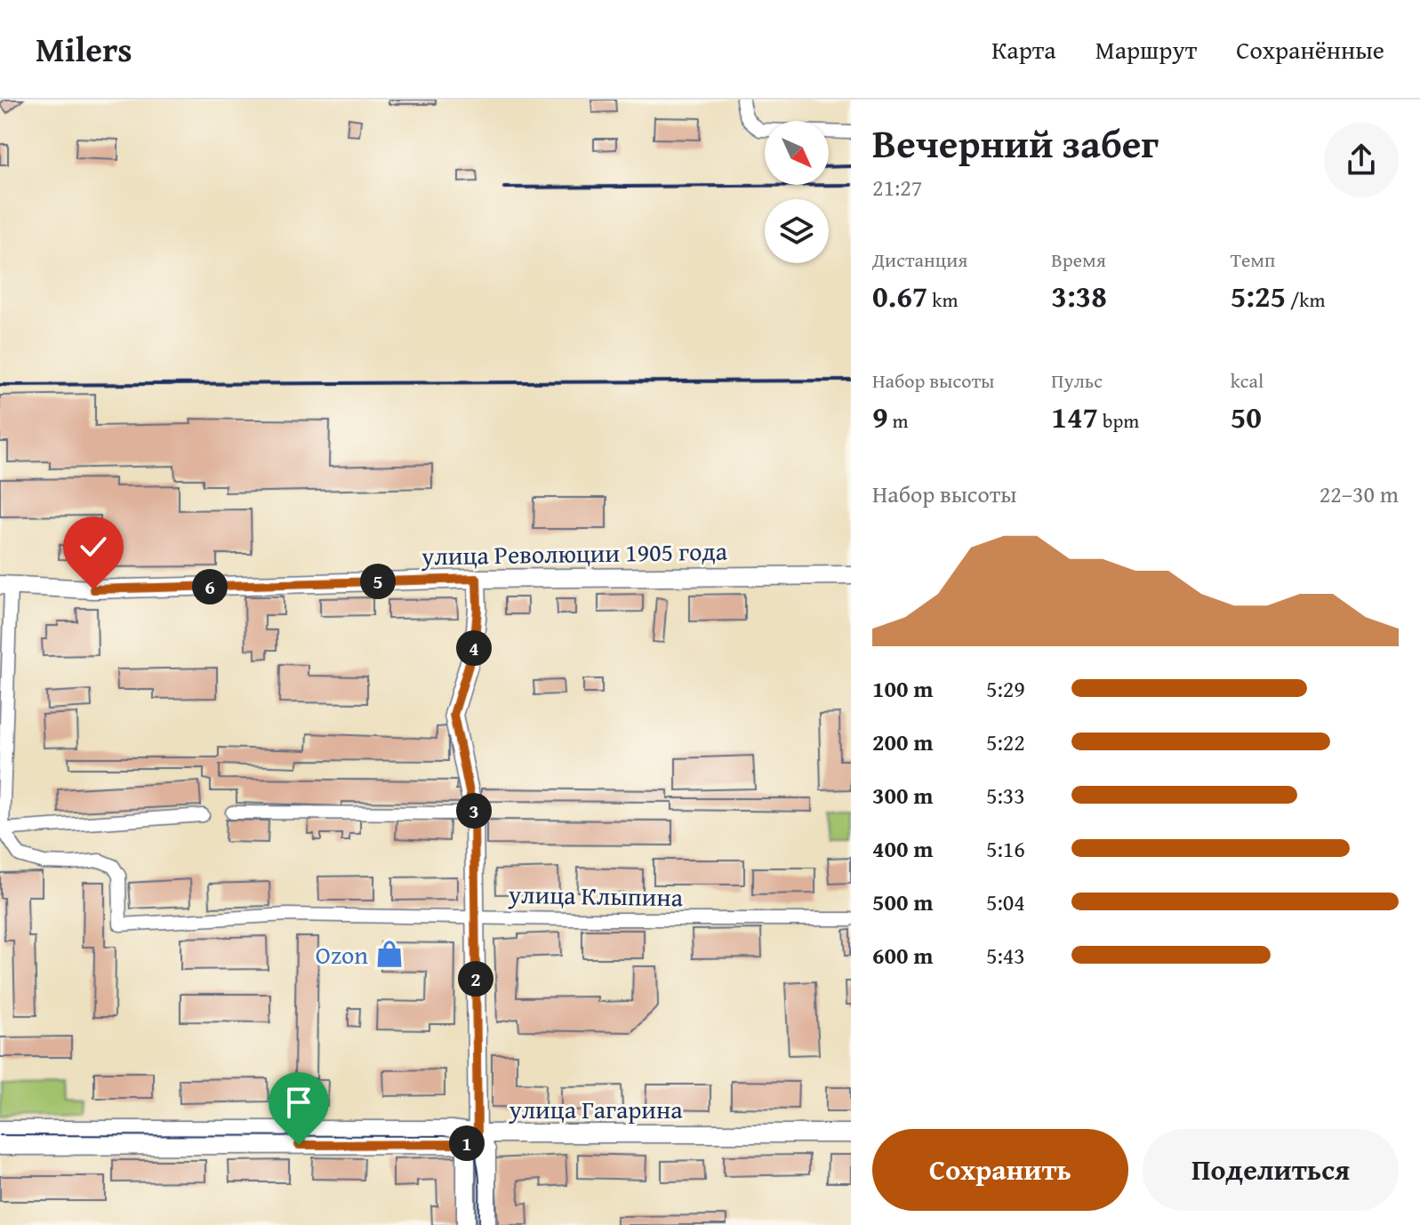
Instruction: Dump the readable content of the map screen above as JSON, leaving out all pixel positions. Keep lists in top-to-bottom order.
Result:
{
  "streets": {
    "street": ["улица Революции 1905 года", "улица Клыпина", "улица Гагарина"]
  },
  "places": {
    "shop": ["Ozon"]
  },
  "north": "bottom right",
  "page": {
    "header": "Milers",
    "nav": ["Карта", "Маршрут", "Сохранённые"],
    "heading": ["Вечерний забег", "21:27"],
    "stats": [
      ["Дистанция", "0.67 km"],
      ["Время", "3:38"],
      ["Темп", "5:25 /km"],
      ["Набор высоты", "9 m"],
      ["Пульс", "147 bpm"],
      ["kcal", "50"]
    ],
    "chart": ["Набор высоты", "22–30 m"],
    "pins": [
      "5",
      "6",
      "4",
      "3",
      "2",
      "1"
    ],
    "list": [
      {
        "name": "100 m",
        "note": "5:29"
      },
      {
        "name": "200 m",
        "note": "5:22"
      },
      {
        "name": "300 m",
        "note": "5:33"
      },
      {
        "name": "400 m",
        "note": "5:16"
      },
      {
        "name": "500 m",
        "note": "5:04"
      },
      {
        "name": "600 m",
        "note": "5:43"
      }
    ],
    "buttons": ["Сохранить", "Поделиться"]
  }
}
